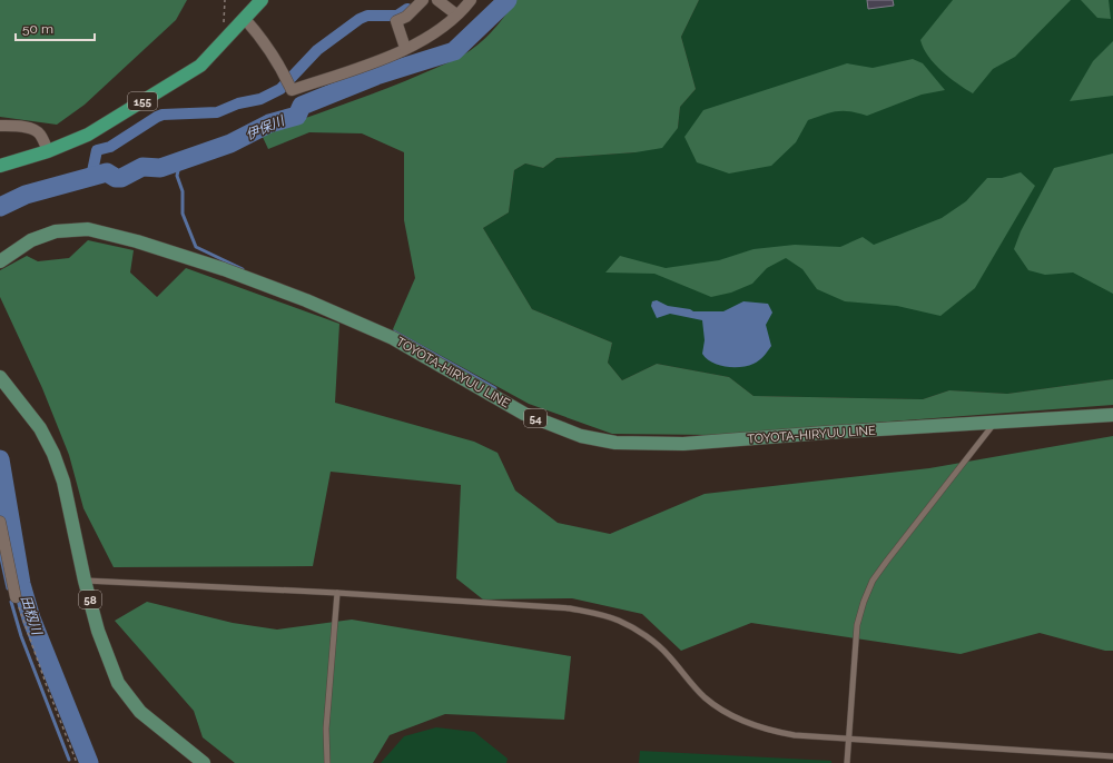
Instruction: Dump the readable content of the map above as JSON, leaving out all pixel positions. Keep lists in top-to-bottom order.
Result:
{
  "streets": {
    "highway": ["155"],
    "main road": ["TOYOTA-HIRYUU LINE", "54", "58"]
  },
  "water": ["伊保川", "田籾川"],
  "scale_bar": "50 m"
}
